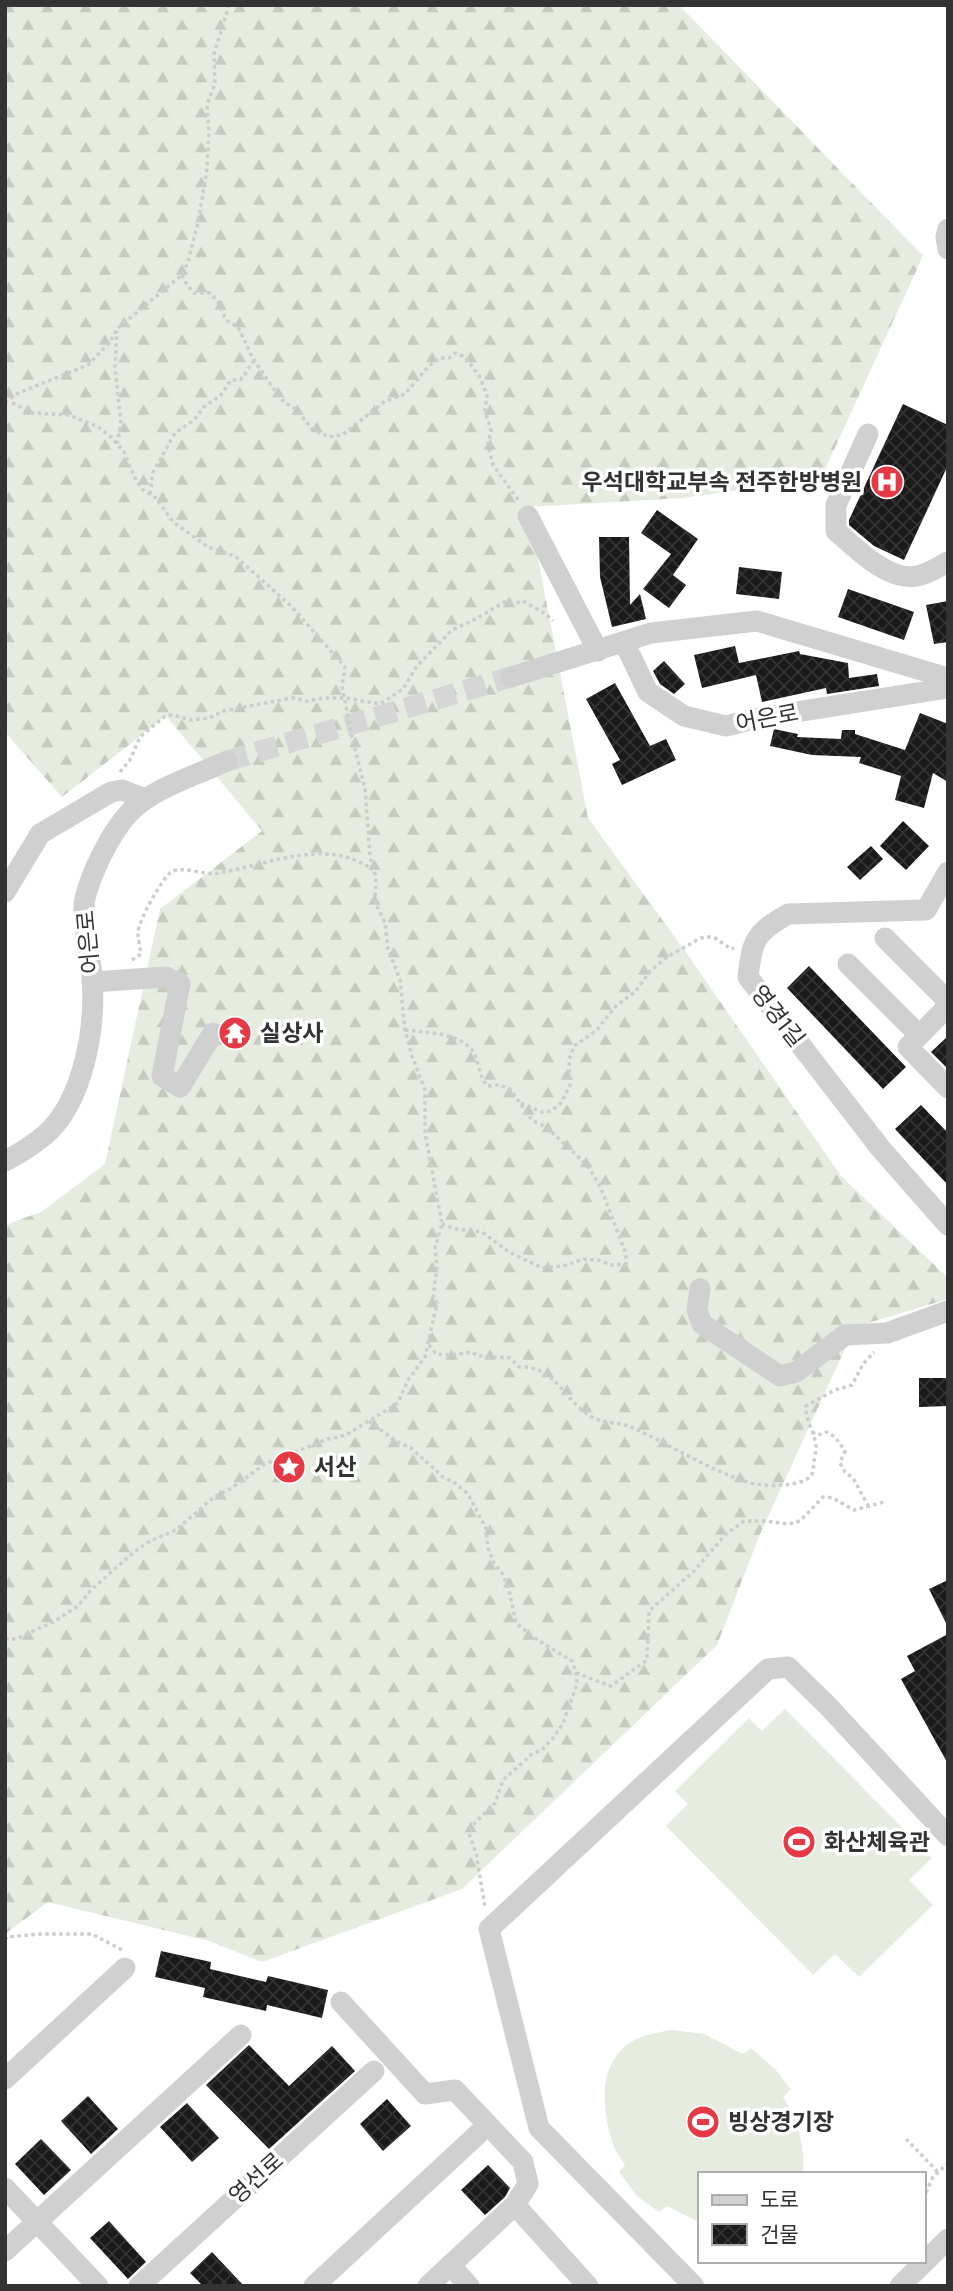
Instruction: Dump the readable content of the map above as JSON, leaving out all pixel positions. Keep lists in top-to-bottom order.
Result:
{
  "streets": {
    "street": ["어은로", "영경1길", "영선로"]
  },
  "places": {
    "hospital": ["우석대학교부속 전주한방병원"],
    "temple": ["실상사"],
    "place": ["서산"],
    "sports": ["화산체육관", "빙상경기장"]
  },
  "legend": ["도로", "건물"]
}
